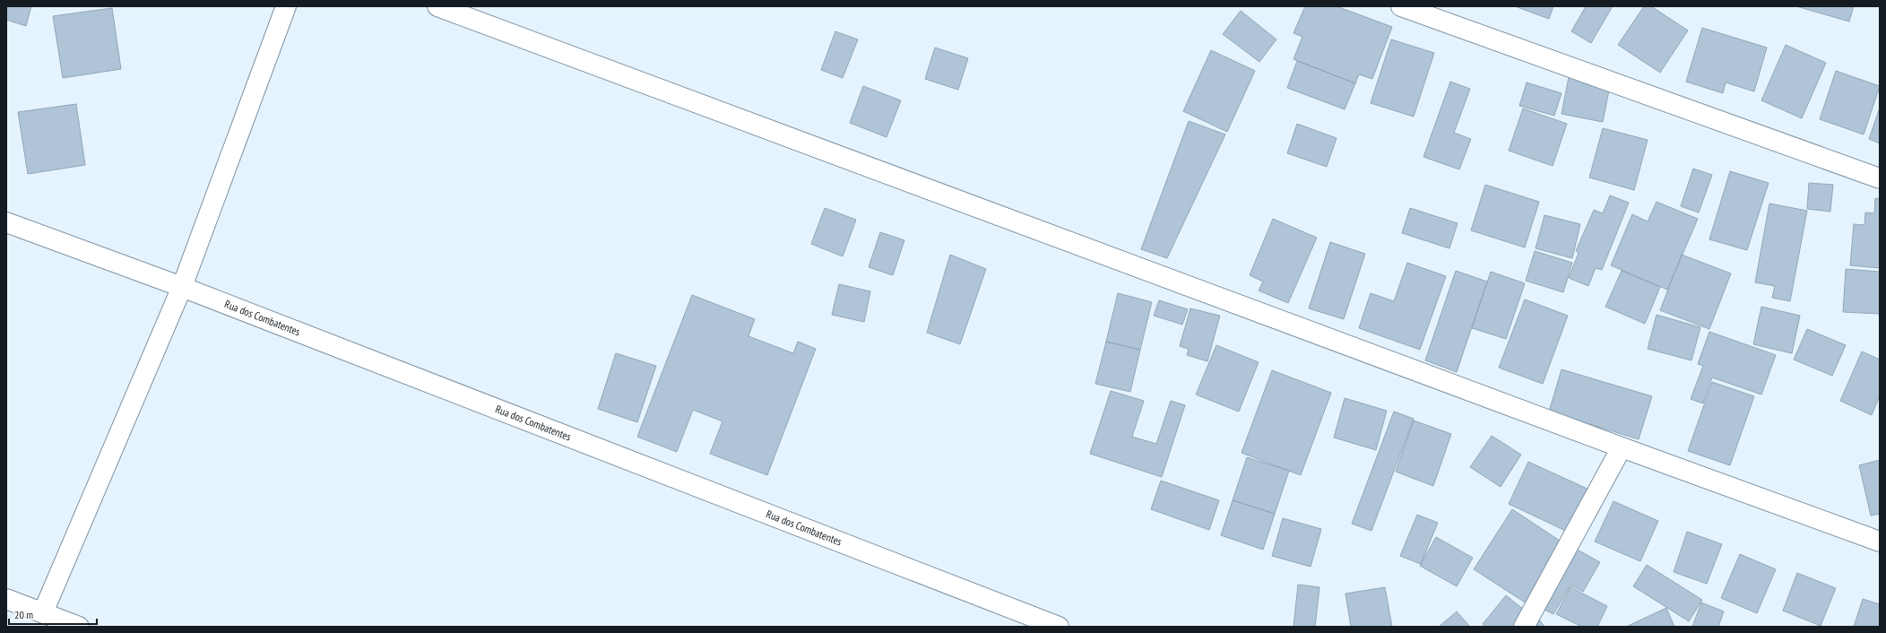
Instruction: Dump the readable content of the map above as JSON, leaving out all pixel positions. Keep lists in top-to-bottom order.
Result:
{
  "streets": {
    "street": ["Rua dos Combatentes"]
  },
  "scale_bar": "20 m"
}
